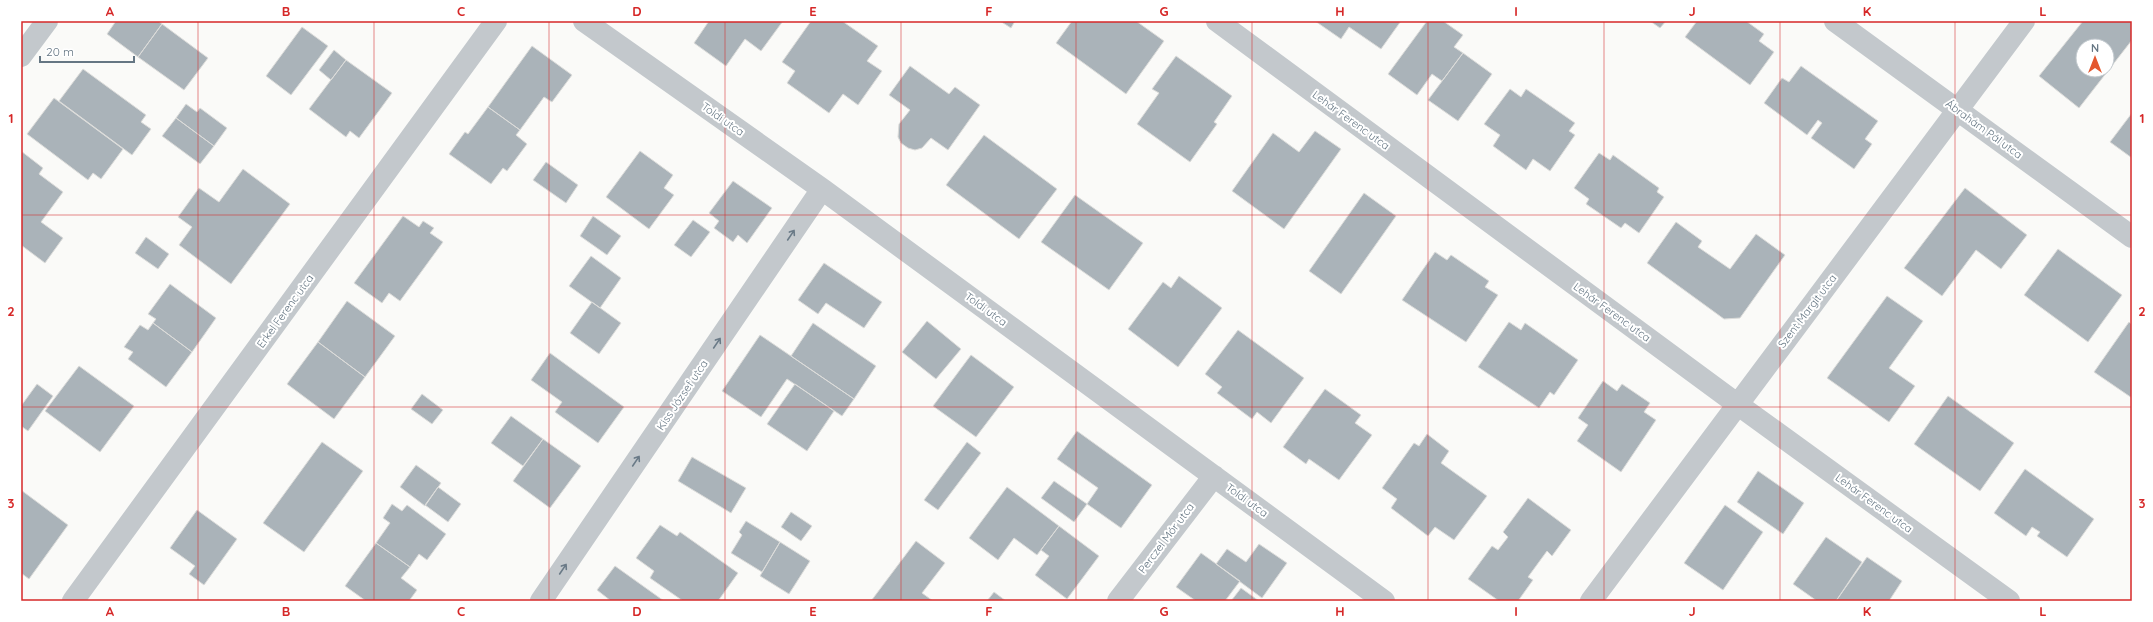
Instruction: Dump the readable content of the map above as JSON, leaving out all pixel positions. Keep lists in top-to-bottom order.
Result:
{
  "streets": {
    "street": [
      "Toldi utca",
      "Lehár Ferenc utca",
      "Ábrahám Pál utca",
      "Erkel Ferenc utca",
      "Szent Margit utca",
      "Kiss József utca",
      "Perczel Mór utca"
    ]
  },
  "crossings": [
    ["Toldi utca", "Kiss József utca"],
    ["Toldi utca", "Perczel Mór utca"],
    ["Lehár Ferenc utca", "Szent Margit utca"],
    ["Ábrahám Pál utca", "Szent Margit utca"]
  ],
  "one_way": ["Kiss József utca"],
  "scale_bar": "20 m",
  "north": "top",
  "grid": {
    "columns": [
      "A",
      "B",
      "C",
      "D",
      "E",
      "F",
      "G",
      "H",
      "I",
      "J",
      "K",
      "L"
    ],
    "rows": ["1", "2", "3"]
  }
}
